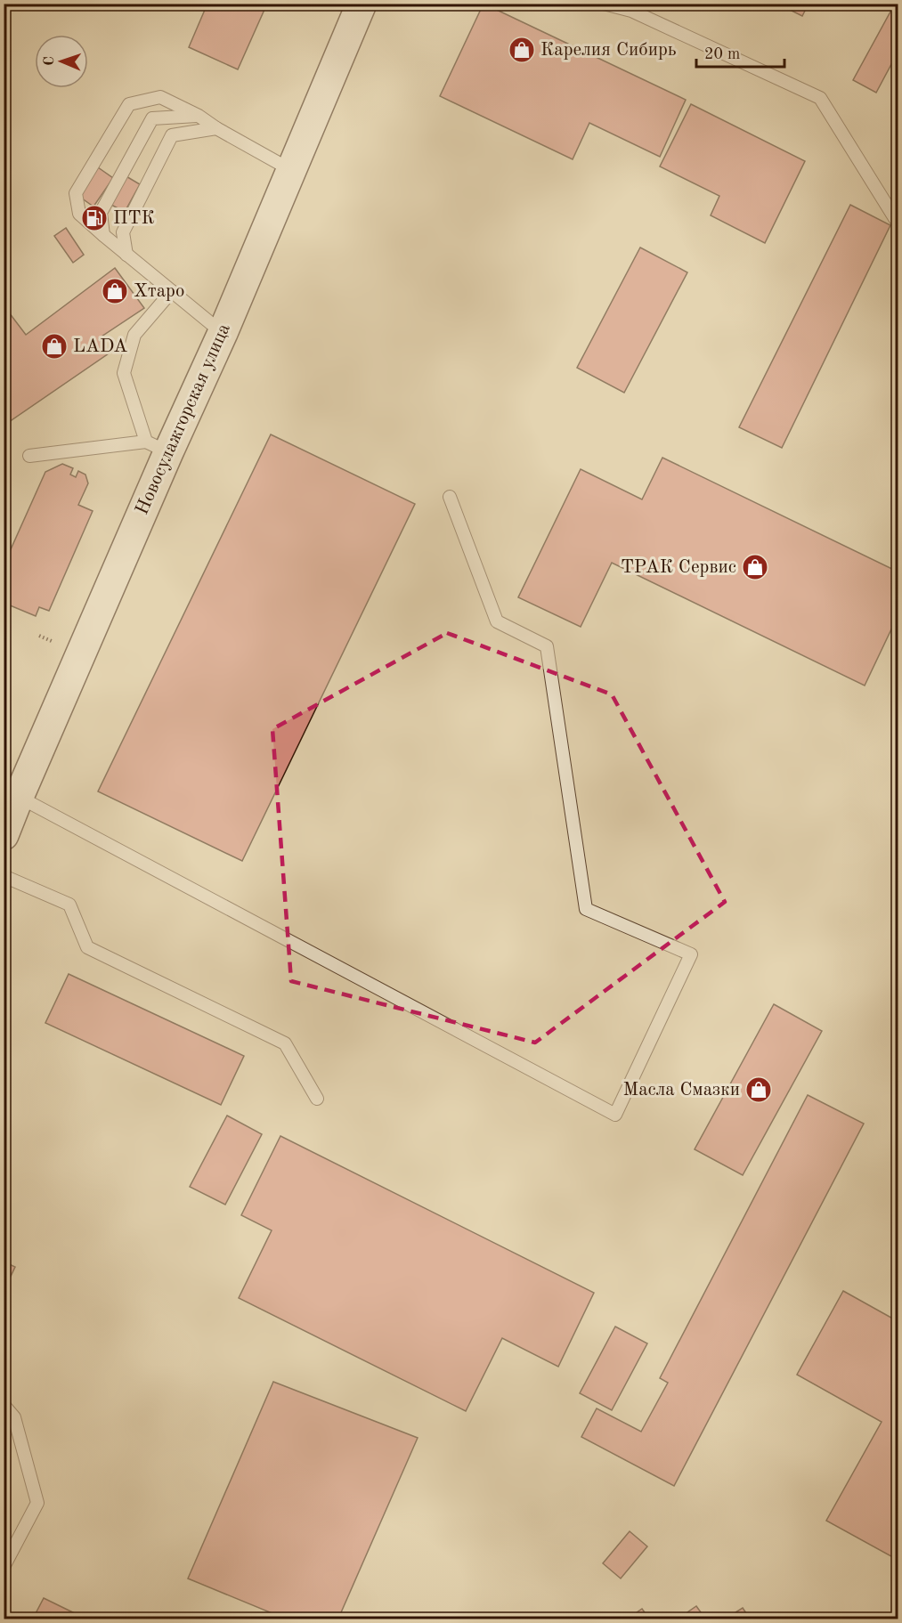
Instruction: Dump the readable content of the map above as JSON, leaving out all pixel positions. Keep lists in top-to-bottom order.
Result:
{
  "streets": {
    "main road": ["Новосулажгорская улица"]
  },
  "places": {
    "shop": [
      "Карелия Сибирь",
      "Хтаро",
      "LADA",
      "ТРАК Сервис",
      "Масла Смазки"
    ],
    "fuel station": ["ПТК"]
  },
  "scale_bar": "20 m",
  "north": "left"
}
